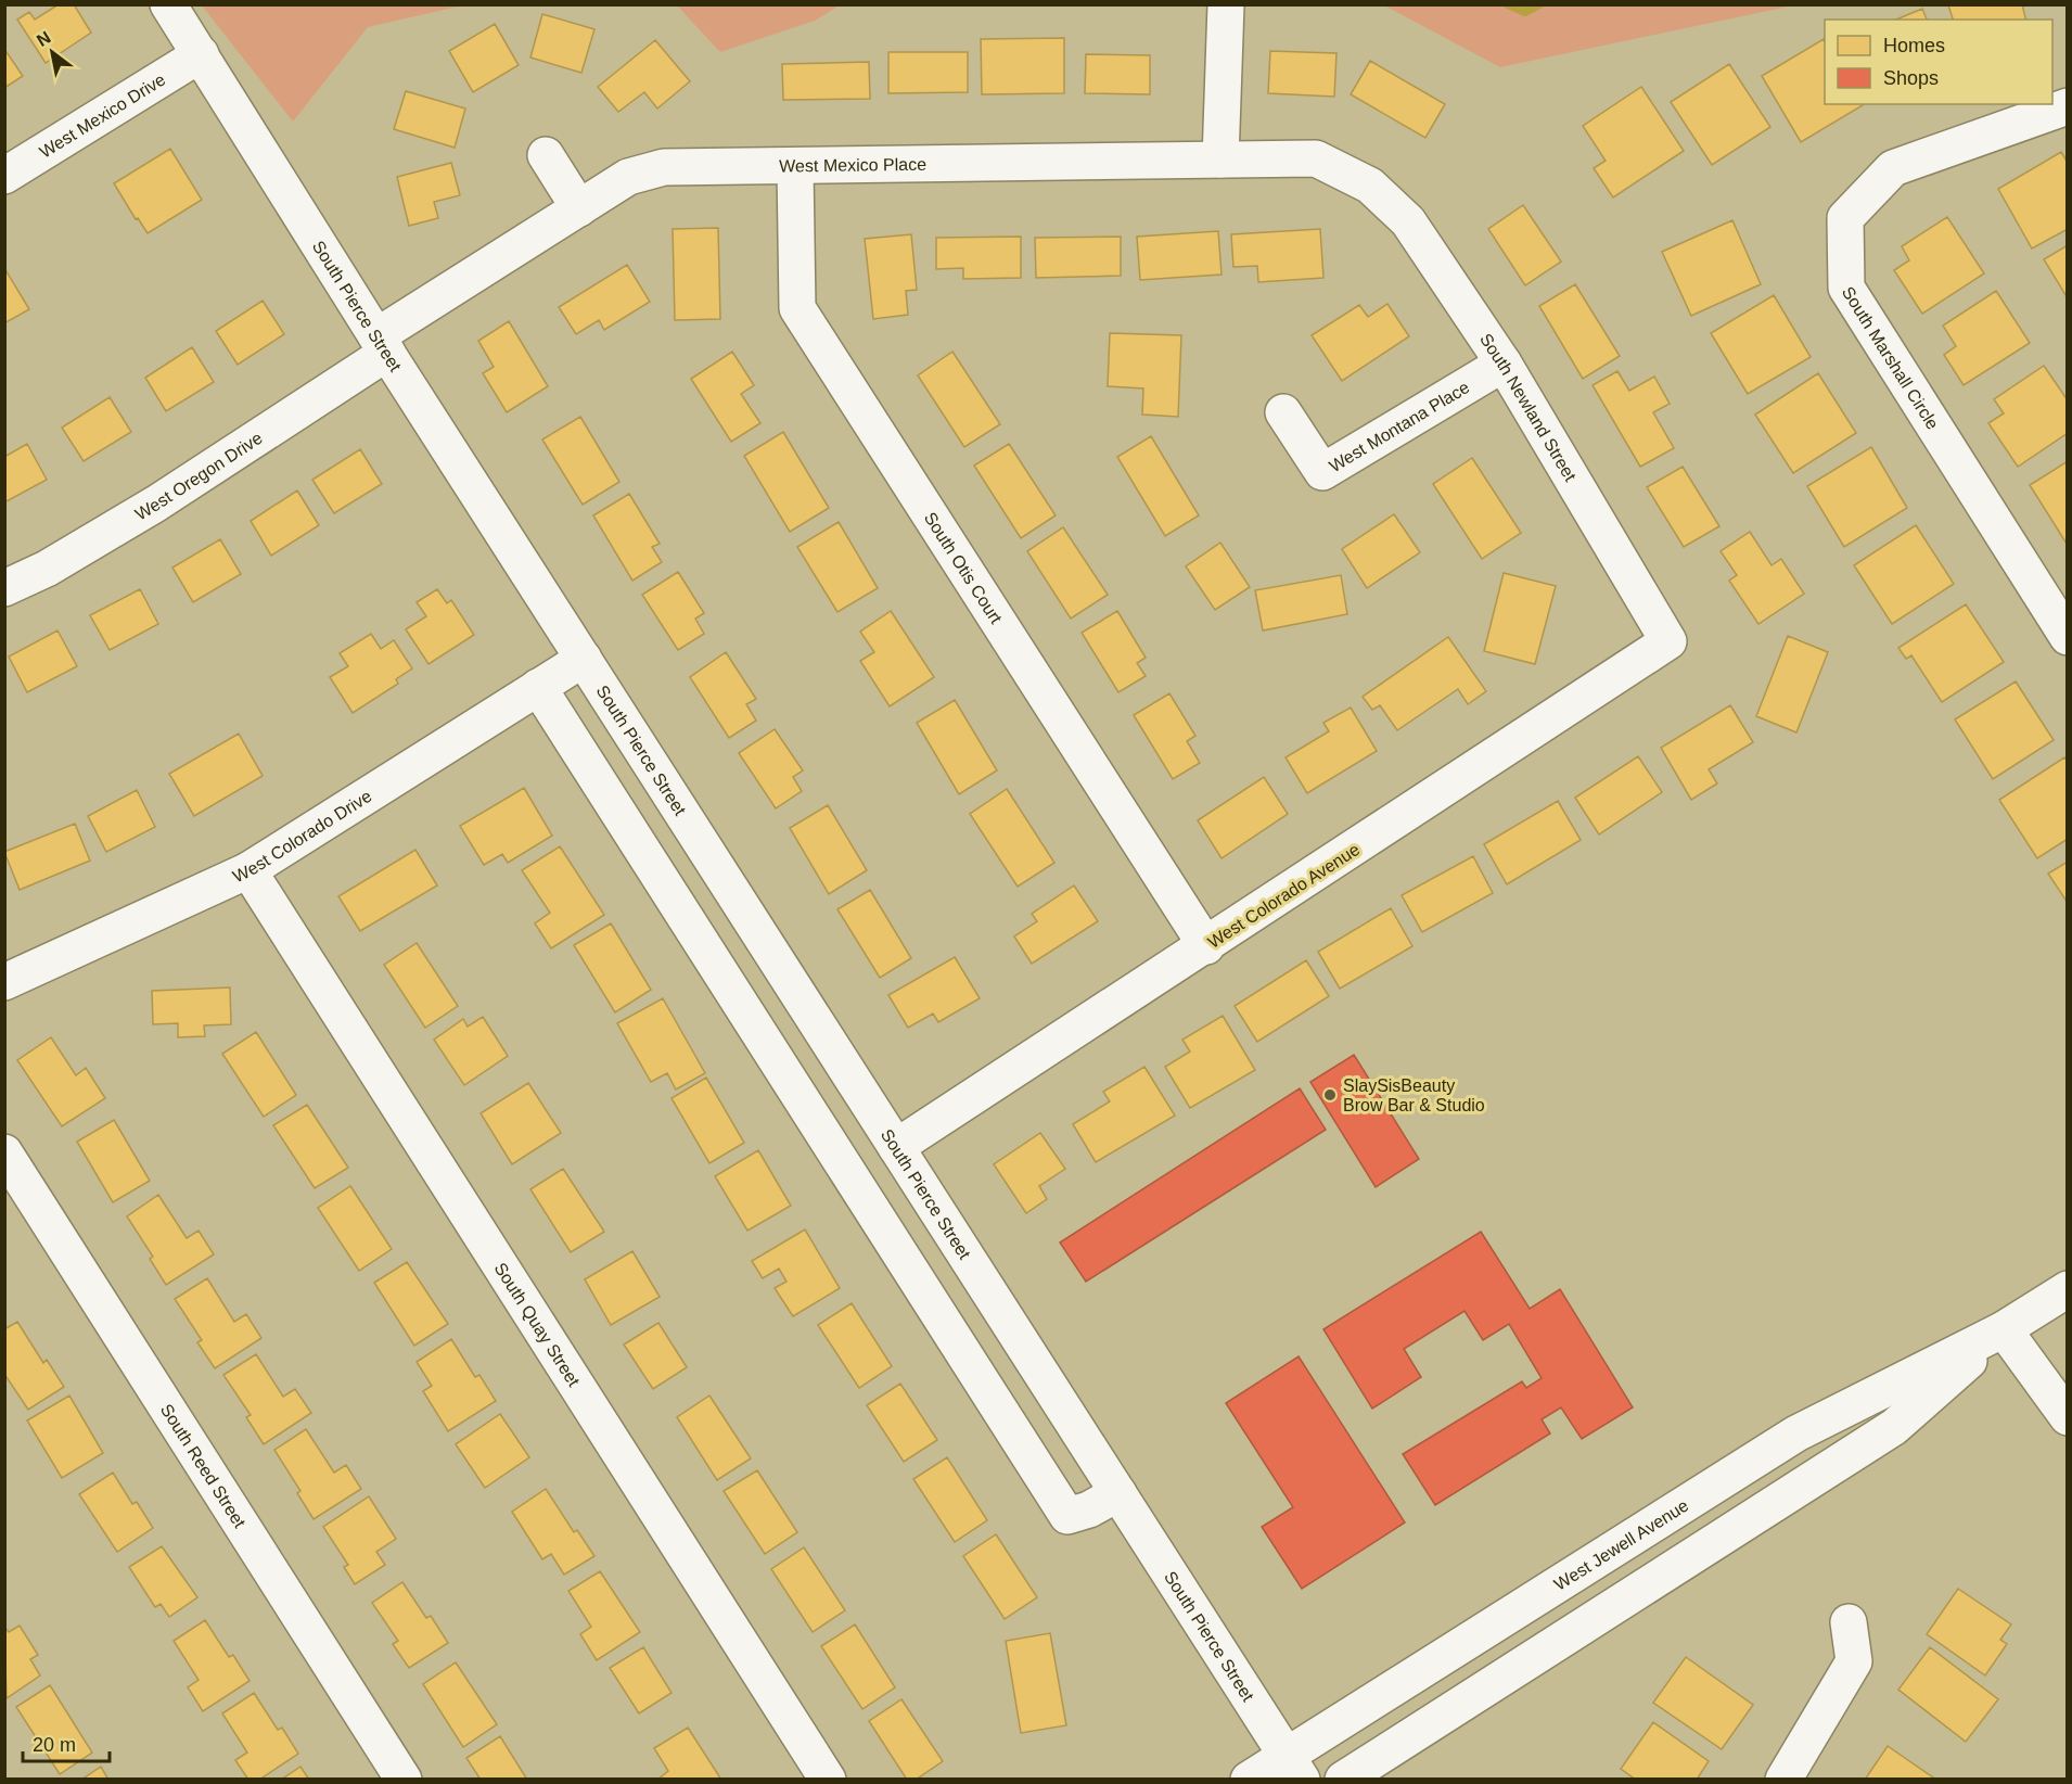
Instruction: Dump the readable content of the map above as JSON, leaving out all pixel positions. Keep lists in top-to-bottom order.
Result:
{
  "streets": {
    "street": [
      "West Mexico Drive",
      "West Mexico Place",
      "South Pierce Street",
      "South Marshall Circle",
      "South Newland Street",
      "West Montana Place",
      "West Oregon Drive",
      "South Otis Court",
      "West Colorado Drive",
      "West Colorado Avenue",
      "South Quay Street",
      "South Reed Street",
      "West Jewell Avenue"
    ]
  },
  "crossings": [
    ["West Mexico Drive", "South Pierce Street"],
    ["West Mexico Place", "South Pierce Street"],
    ["West Mexico Place", "South Newland Street"],
    ["West Mexico Place", "West Oregon Drive"],
    ["West Mexico Place", "South Otis Court"],
    ["South Pierce Street", "West Oregon Drive"],
    ["South Pierce Street", "West Colorado Drive"],
    ["South Pierce Street", "West Colorado Avenue"],
    ["South Pierce Street", "West Jewell Avenue"],
    ["South Newland Street", "West Montana Place"],
    ["South Newland Street", "West Colorado Avenue"],
    ["South Otis Court", "West Colorado Avenue"],
    ["West Colorado Drive", "South Quay Street"]
  ],
  "places": ["SlaySisBeauty Brow Bar & Studio"],
  "legend": ["Homes", "Shops"],
  "scale_bar": "20 m",
  "north": "top left"
}
